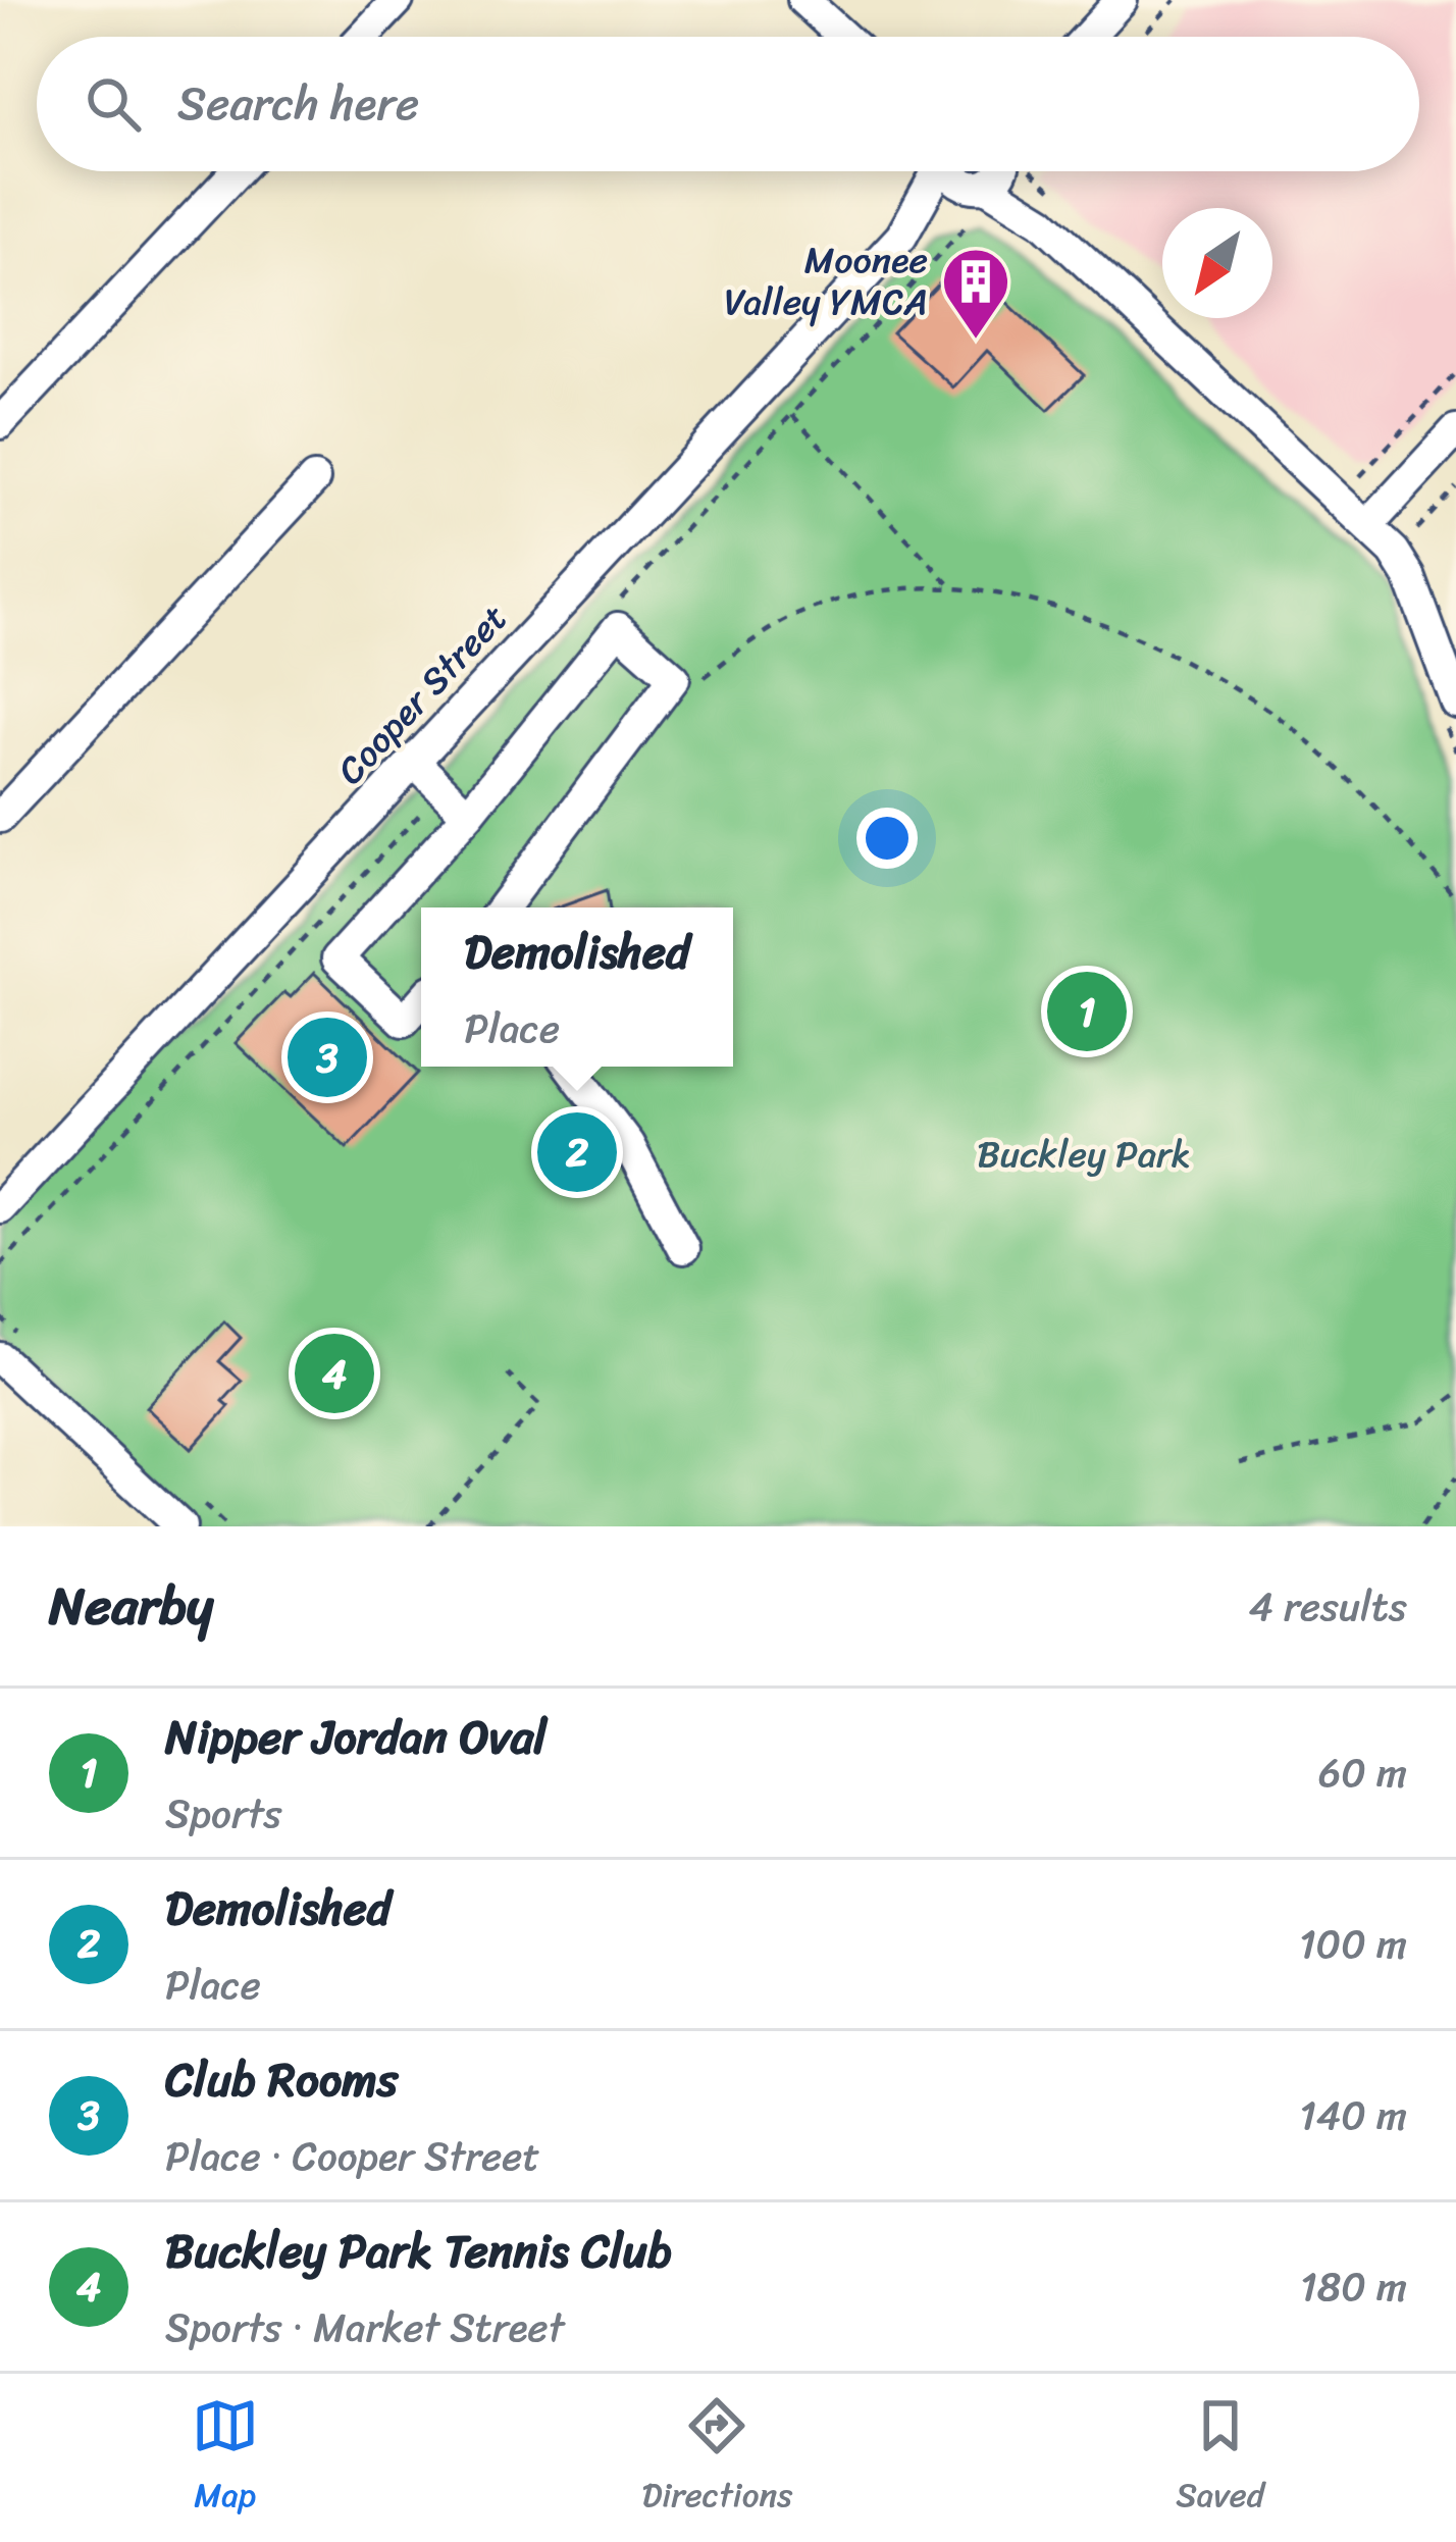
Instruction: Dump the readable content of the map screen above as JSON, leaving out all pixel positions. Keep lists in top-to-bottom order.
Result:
{
  "streets": {
    "street": ["Cooper Street"]
  },
  "parks": ["Buckley Park"],
  "places": {
    "building": ["Moonee Valley YMCA"]
  },
  "north": "bottom left",
  "page": {
    "search": "Search here",
    "popup": ["Demolished", "Place"],
    "pins": [
      "1",
      "3",
      "2",
      "4"
    ],
    "heading": ["Nearby", "4 results"],
    "list": [
      {
        "mark": "1",
        "name": "Nipper Jordan Oval",
        "note": "Sports",
        "value": "60 m"
      },
      {
        "mark": "2",
        "name": "Demolished",
        "note": "Place",
        "value": "100 m"
      },
      {
        "mark": "3",
        "name": "Club Rooms",
        "note": "Place · Cooper Street",
        "value": "140 m"
      },
      {
        "mark": "4",
        "name": "Buckley Park Tennis Club",
        "note": "Sports · Market Street",
        "value": "180 m"
      }
    ],
    "nav": ["Map", "Directions", "Saved"]
  }
}
